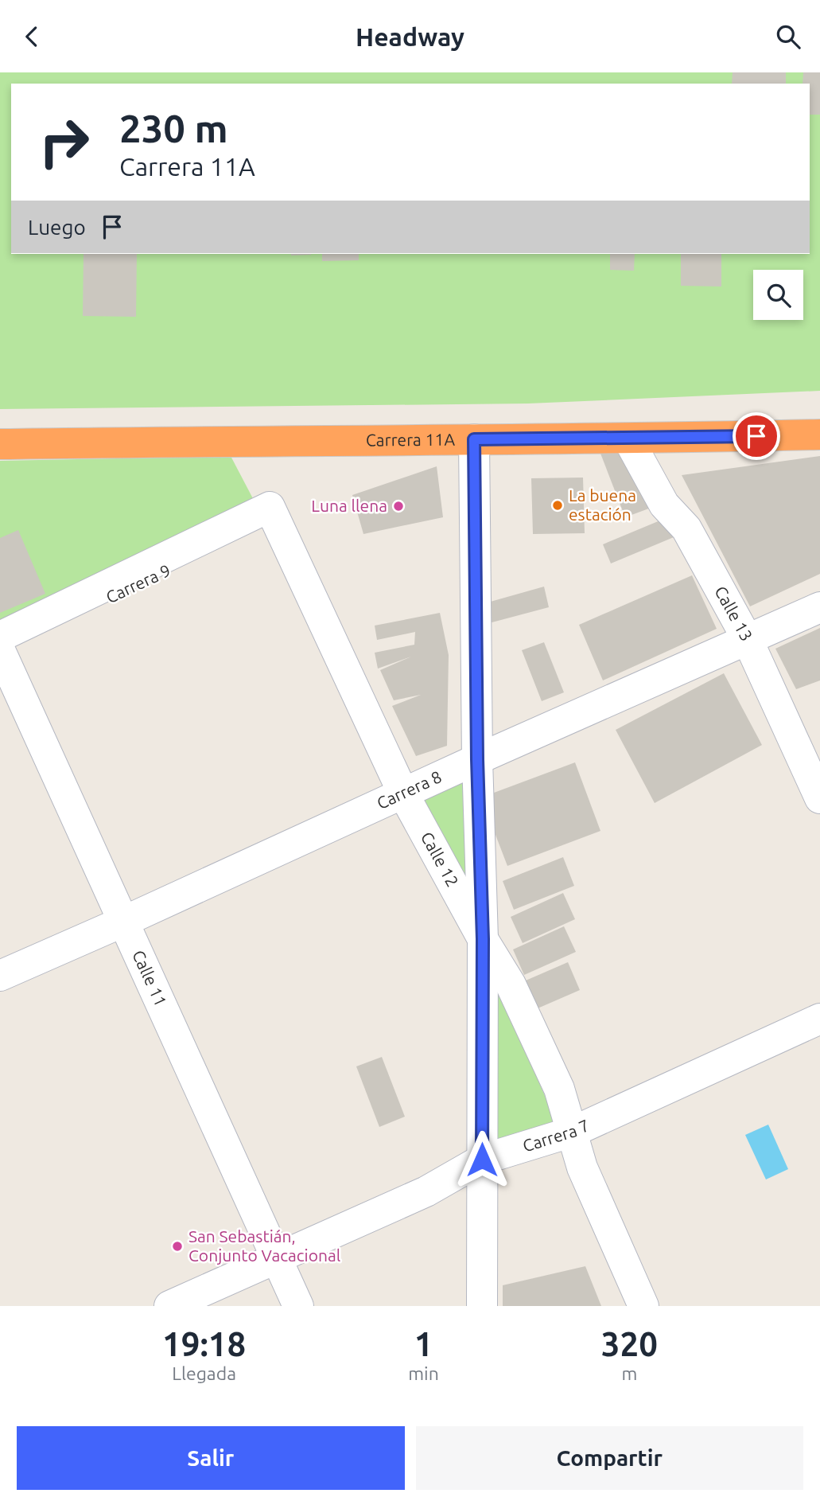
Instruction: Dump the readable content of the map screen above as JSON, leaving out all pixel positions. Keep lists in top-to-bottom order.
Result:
{
  "streets": {
    "highway": ["Carrera 11A"],
    "street": [
      "Carrera 9",
      "Calle 13",
      "Carrera 8",
      "Calle 12",
      "Calle 11",
      "Carrera 7"
    ]
  },
  "crossings": [
    ["Carrera 11A", "Calle 13"],
    ["Carrera 9", "Calle 12"],
    ["Carrera 9", "Calle 11"],
    ["Calle 13", "Carrera 8"],
    ["Carrera 8", "Calle 12"],
    ["Carrera 8", "Calle 11"],
    ["Calle 12", "Carrera 7"],
    ["Calle 11", "Carrera 7"]
  ],
  "places": ["La buena estación", "Luna llena", "San Sebastián, Conjunto Vacacional"],
  "page": {
    "header": "Headway",
    "turn": ["230 m", "Carrera 11A"],
    "then": "Luego",
    "eta": [
      "19:18",
      "Llegada",
      "1",
      "min",
      "320",
      "m"
    ],
    "buttons": ["Salir", "Compartir"]
  }
}
